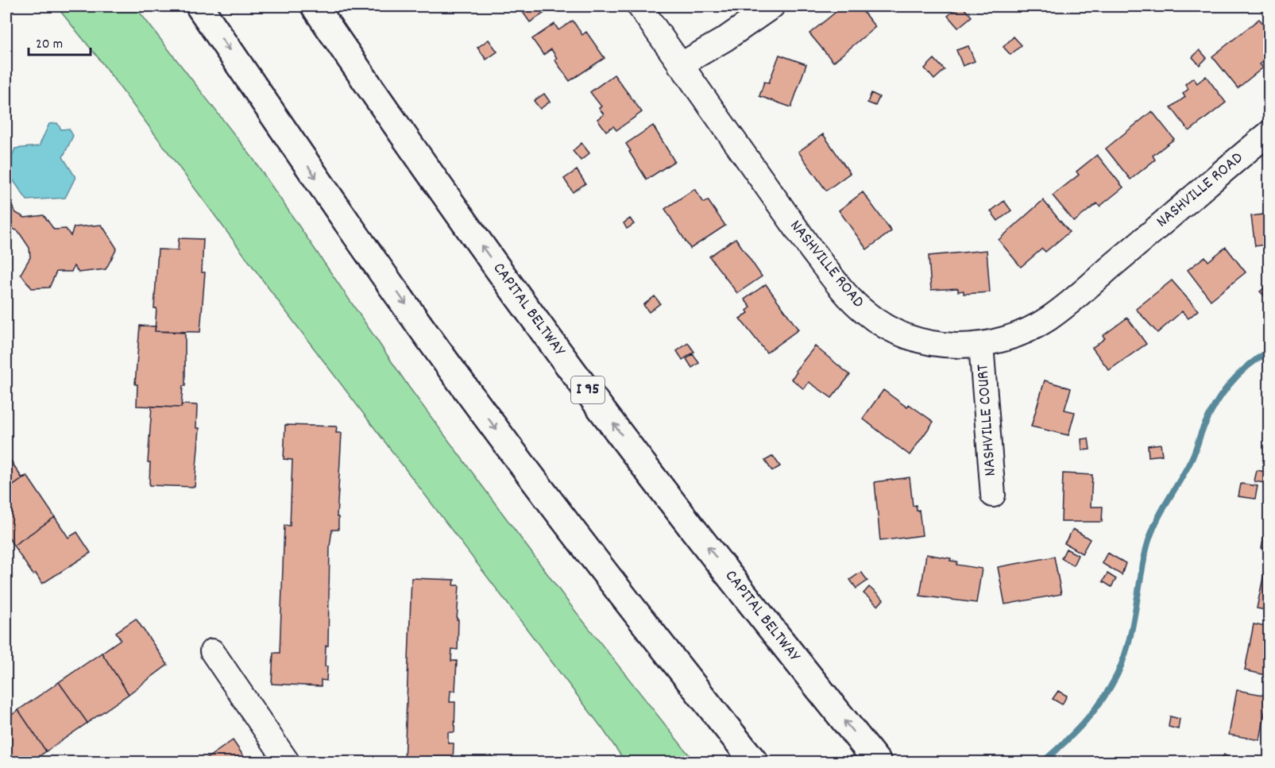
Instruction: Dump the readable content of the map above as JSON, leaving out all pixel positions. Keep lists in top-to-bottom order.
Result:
{
  "streets": {
    "highway": ["CAPITAL BELTWAY", "I 95"],
    "street": ["NASHVILLE ROAD", "NASHVILLE COURT"]
  },
  "crossings": [
    ["NASHVILLE ROAD", "NASHVILLE COURT"]
  ],
  "scale_bar": "20 m"
}
